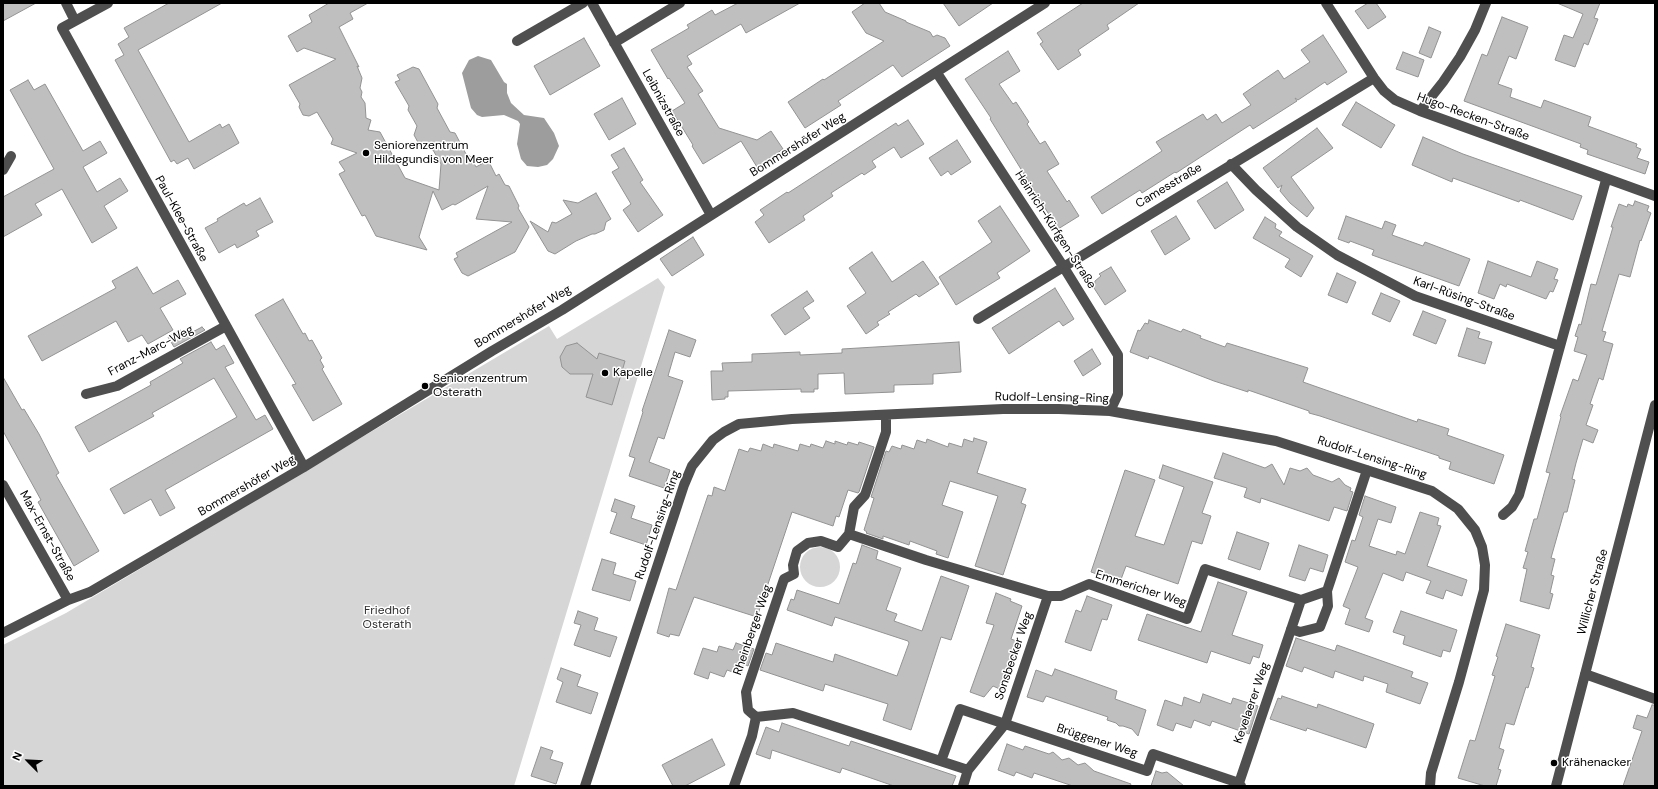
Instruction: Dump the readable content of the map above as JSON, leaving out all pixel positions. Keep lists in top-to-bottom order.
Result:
{
  "streets": {
    "street": [
      "Leibnizstraße",
      "Hugo-Recken-Straße",
      "Bommershöfer Weg",
      "Camesstraße",
      "Paul-Klee-Straße",
      "Heinrich-Kürfgen-Straße",
      "Karl-Rüsing-Straße",
      "Franz-Marc-Weg",
      "Rudolf-Lensing-Ring",
      "Max-Ernst-Straße",
      "Emmericher Weg",
      "Willicher Straße",
      "Rheinberger Weg",
      "Sonsbecker Weg",
      "Kevelaerer Weg",
      "Brüggener Weg"
    ]
  },
  "crossings": [
    ["Leibnizstraße", "Bommershöfer Weg"],
    ["Hugo-Recken-Straße", "Camesstraße"],
    ["Bommershöfer Weg", "Paul-Klee-Straße"],
    ["Bommershöfer Weg", "Heinrich-Kürfgen-Straße"],
    ["Bommershöfer Weg", "Max-Ernst-Straße"],
    ["Camesstraße", "Heinrich-Kürfgen-Straße"],
    ["Camesstraße", "Karl-Rüsing-Straße"],
    ["Paul-Klee-Straße", "Franz-Marc-Weg"],
    ["Heinrich-Kürfgen-Straße", "Rudolf-Lensing-Ring"],
    ["Emmericher Weg", "Rheinberger Weg"],
    ["Emmericher Weg", "Sonsbecker Weg"],
    ["Emmericher Weg", "Kevelaerer Weg"],
    ["Sonsbecker Weg", "Brüggener Weg"],
    ["Kevelaerer Weg", "Brüggener Weg"]
  ],
  "parks": ["Friedhof Osterath"],
  "places": [
    "Seniorenzentrum Hildegundis von Meer",
    "Kapelle",
    "Seniorenzentrum Osterath",
    "Krähenacker"
  ],
  "north": "top left"
}
